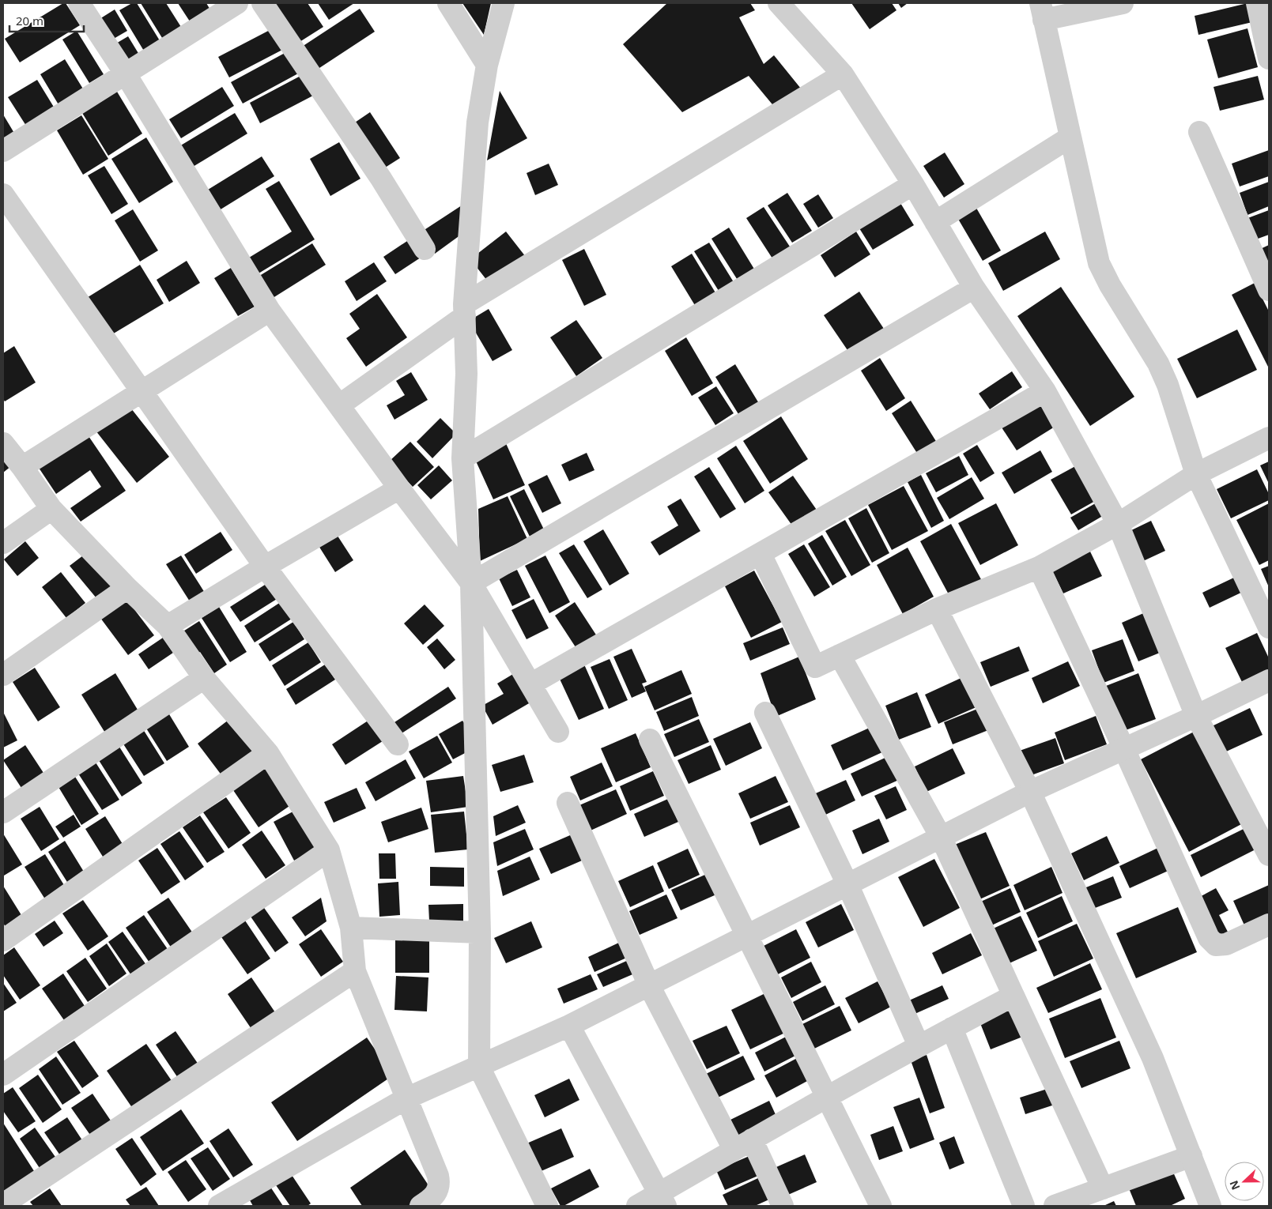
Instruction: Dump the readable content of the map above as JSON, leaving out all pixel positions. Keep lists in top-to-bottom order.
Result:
{
  "scale_bar": "20 m",
  "north": "left"
}
